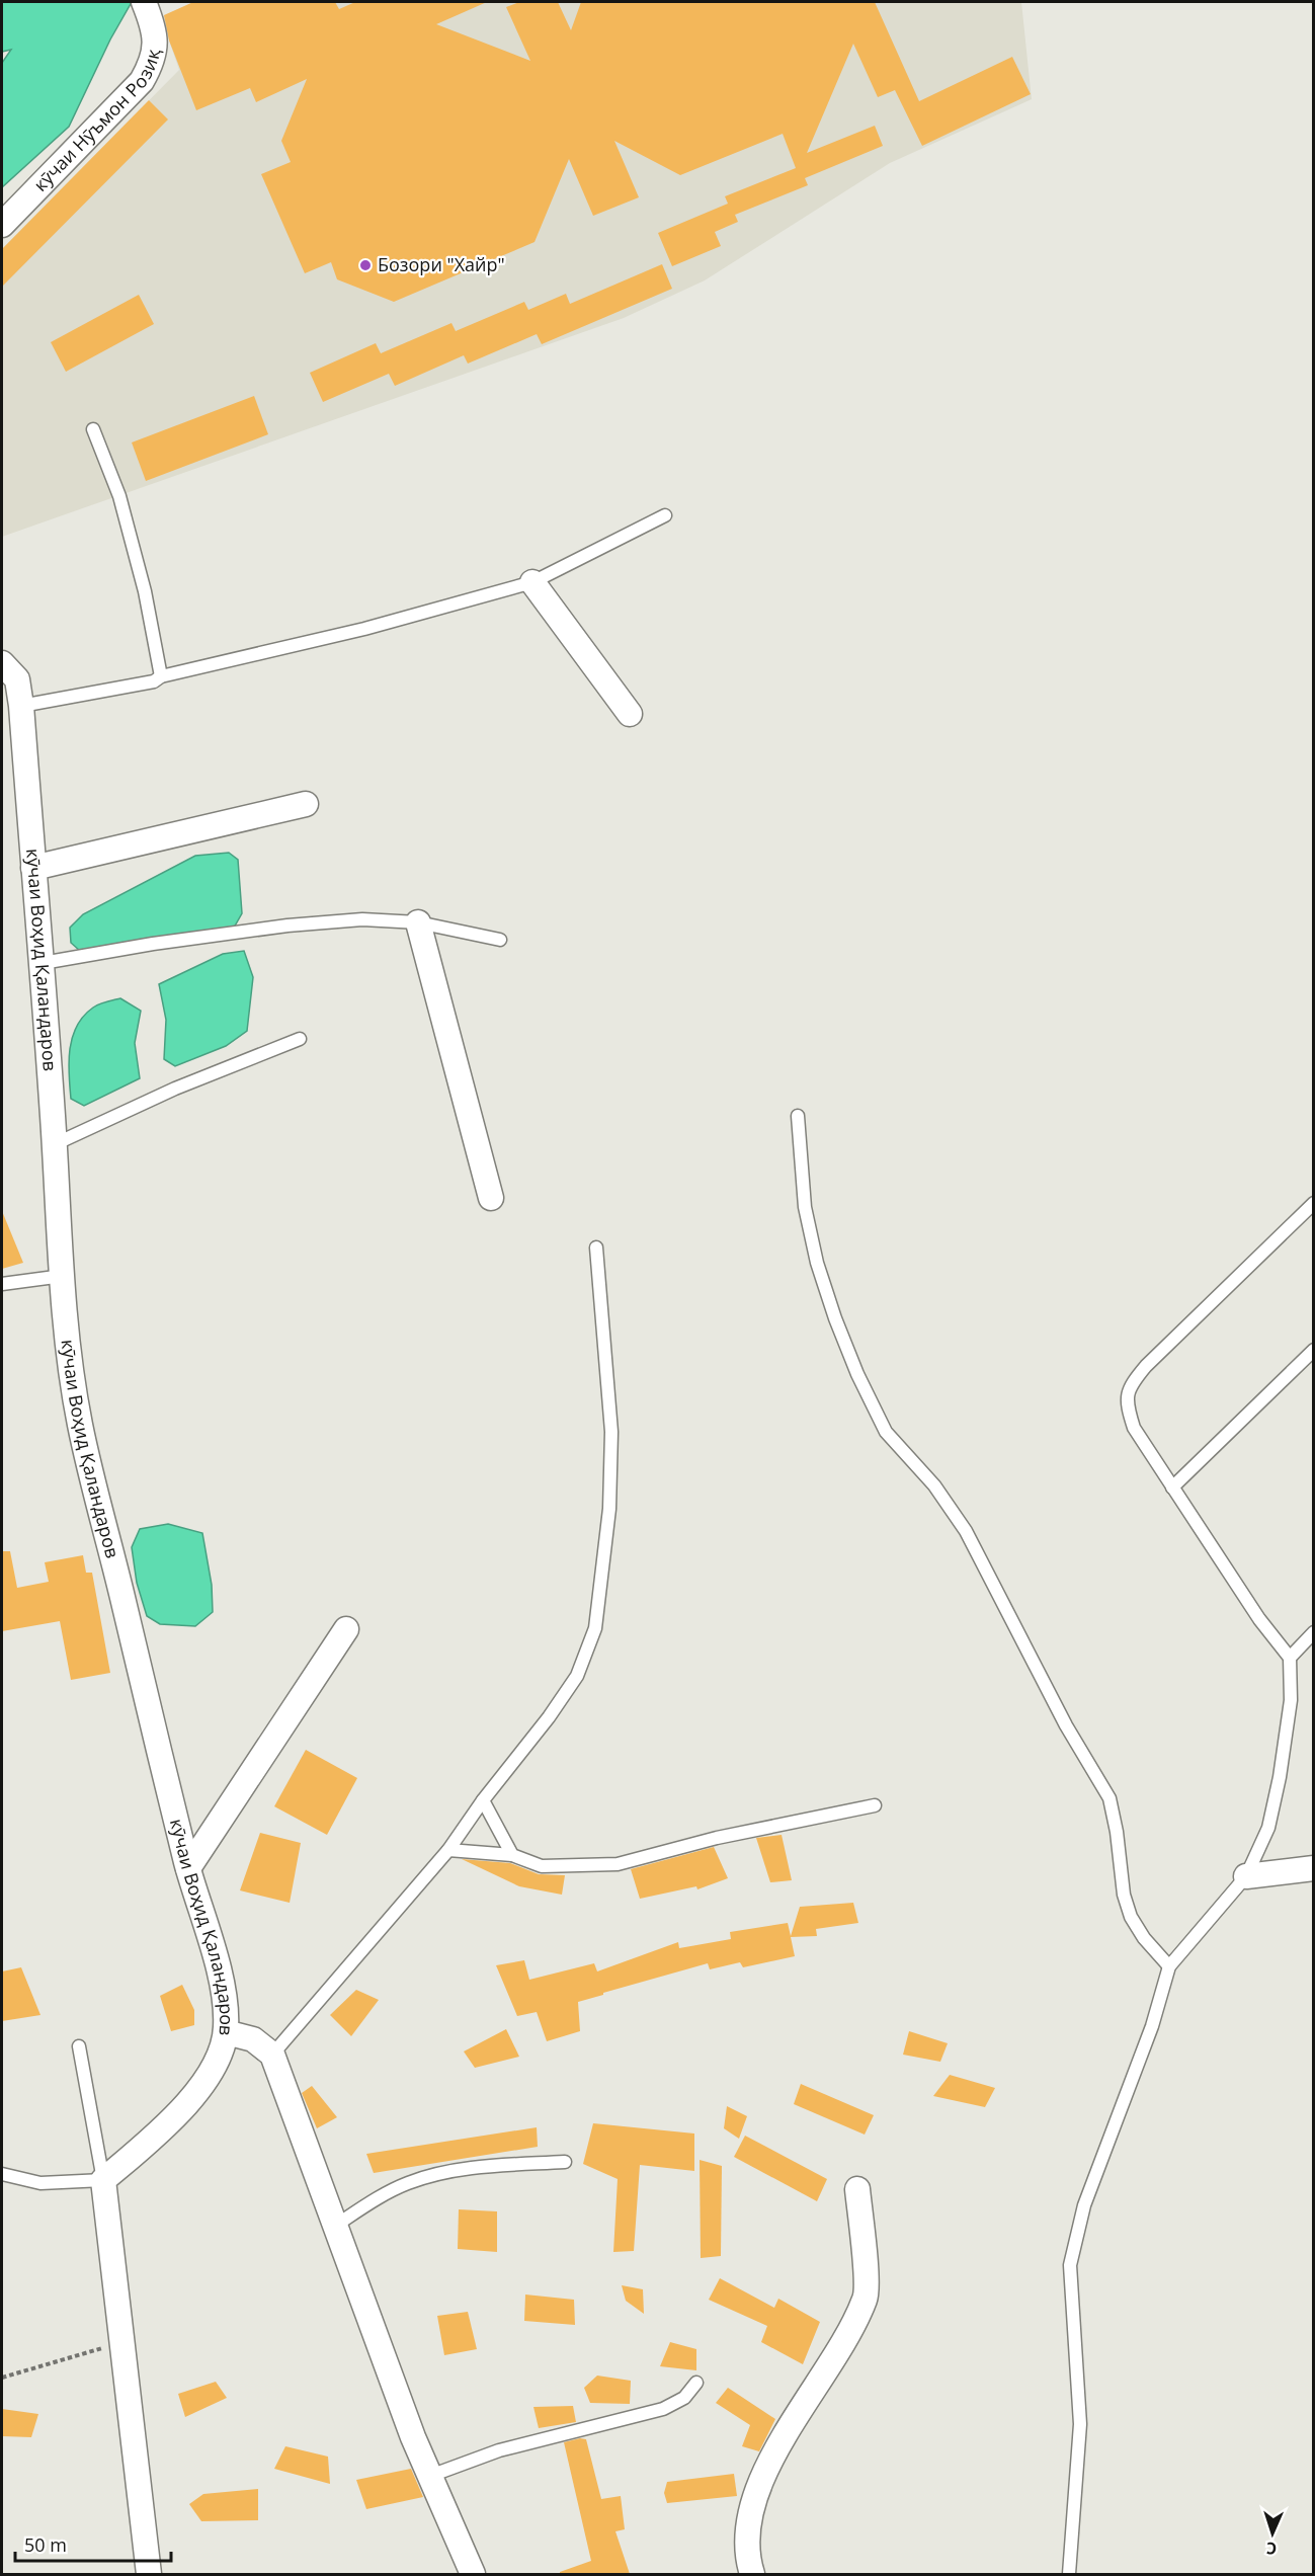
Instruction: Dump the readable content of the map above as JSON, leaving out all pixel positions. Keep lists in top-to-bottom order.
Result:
{
  "streets": {
    "street": ["кӯчаи Нӯъмон Розиқ", "кӯчаи Воҳид Қаландаров"]
  },
  "places": ["Бозори \"Хайр\""],
  "scale_bar": "50 m",
  "north": "bottom"
}
